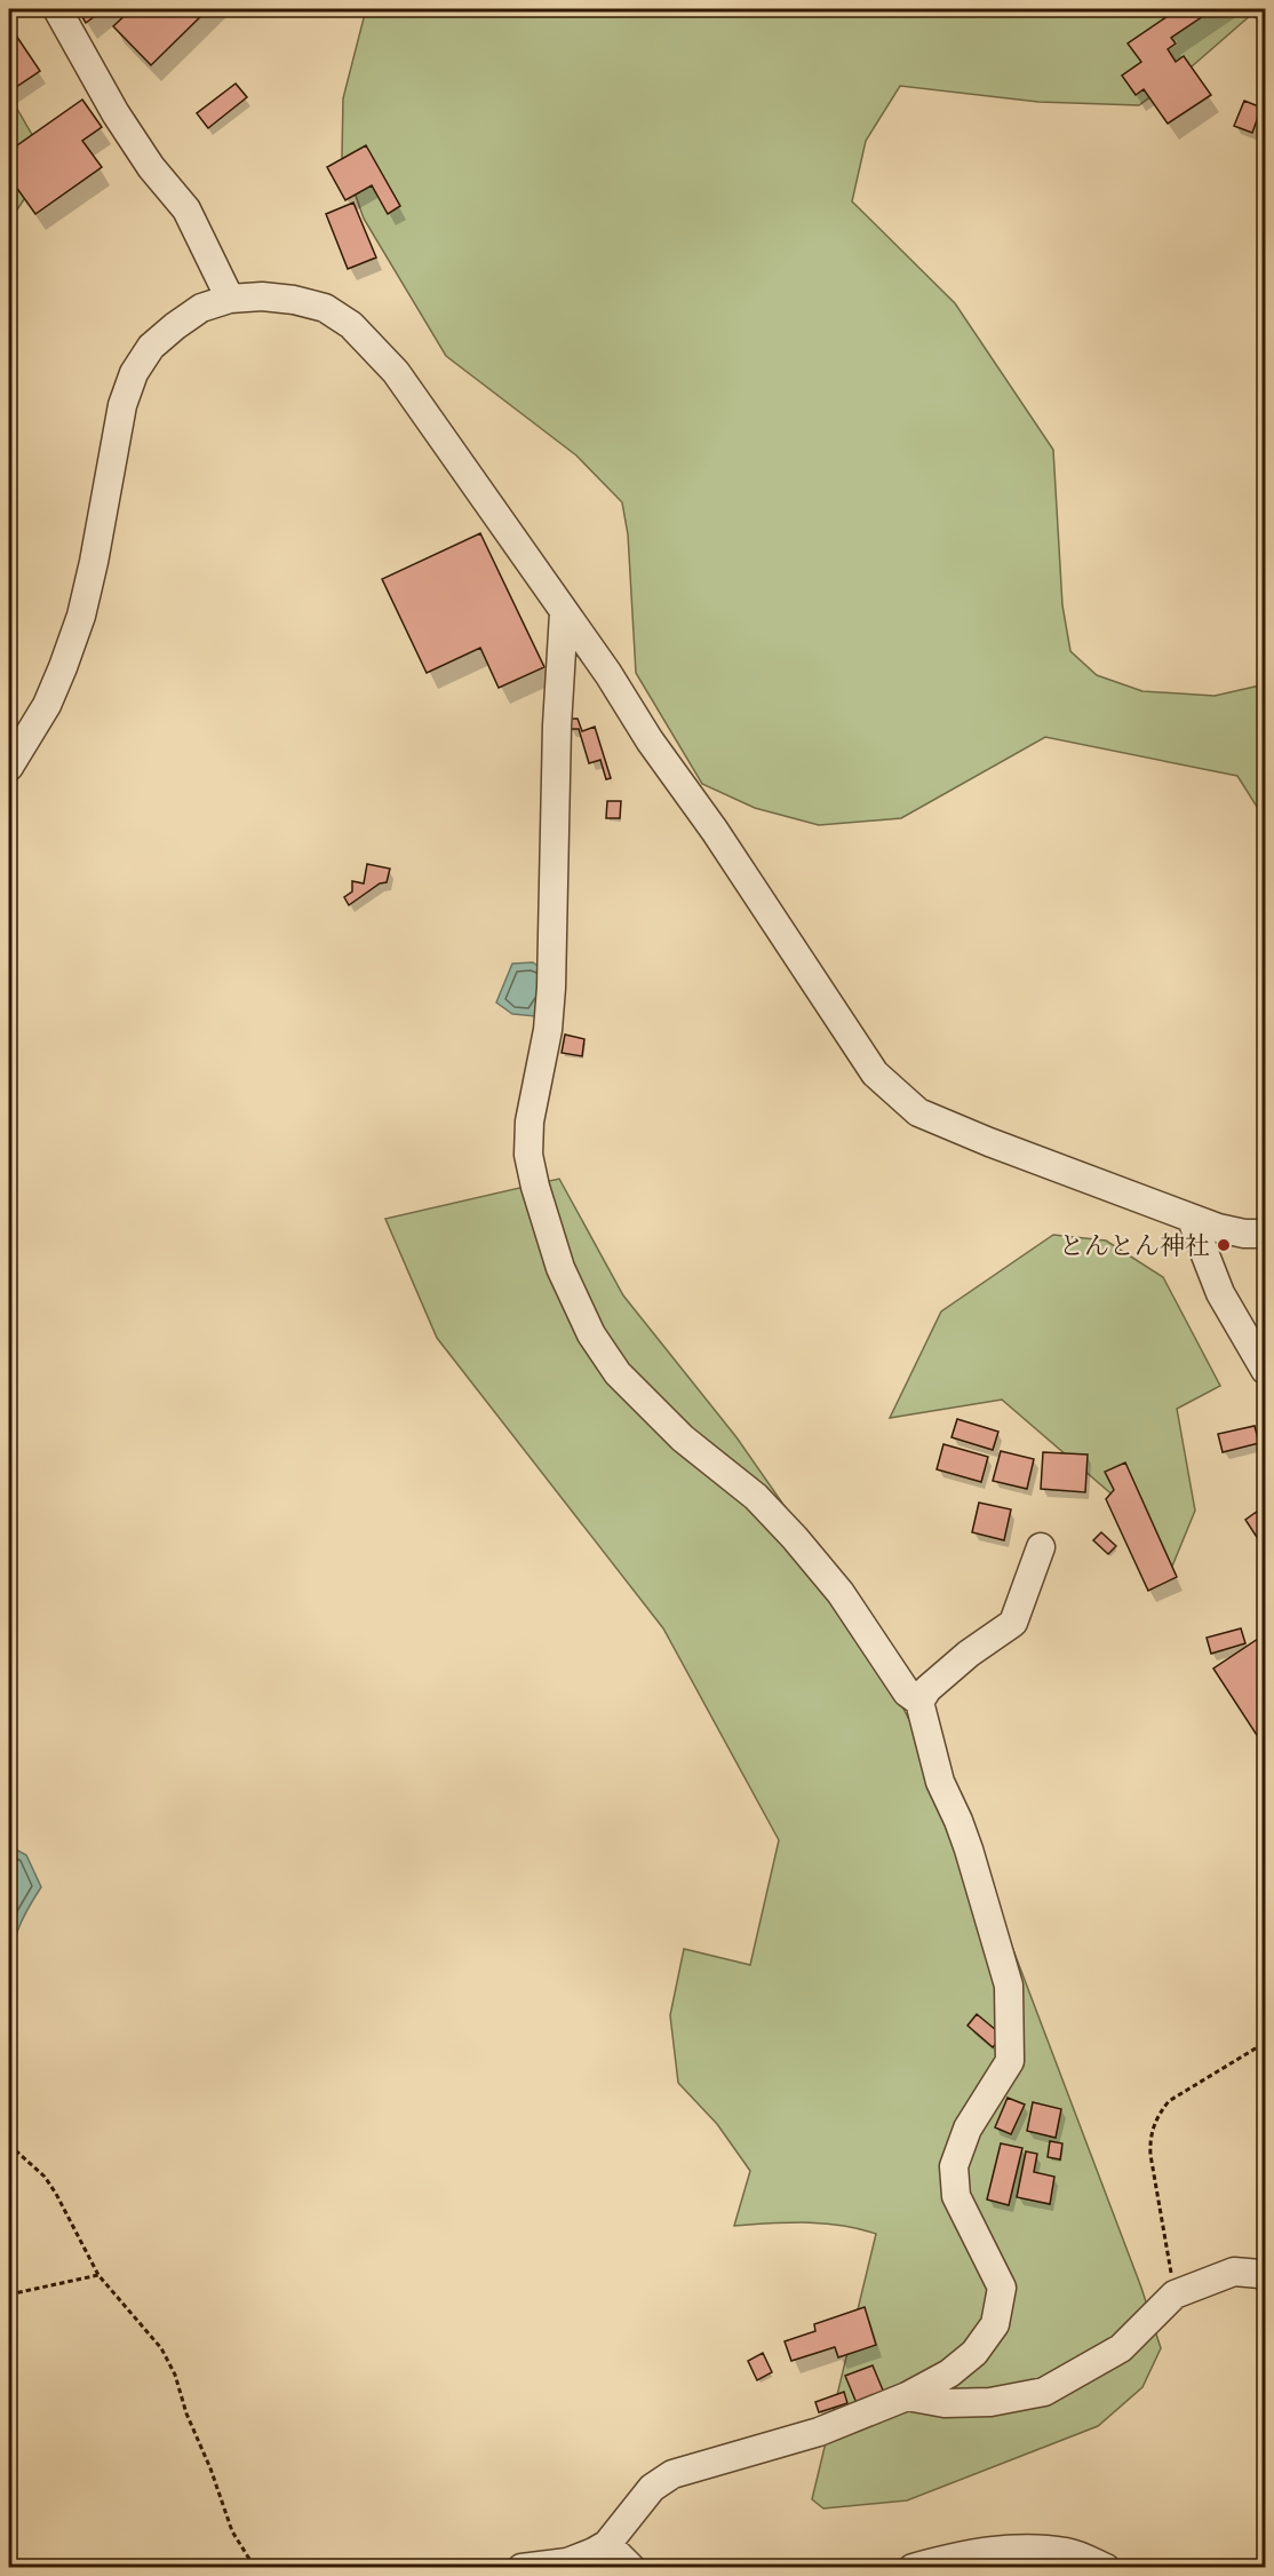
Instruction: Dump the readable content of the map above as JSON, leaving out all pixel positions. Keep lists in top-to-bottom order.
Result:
{
  "places": ["とんとん神社"]
}
